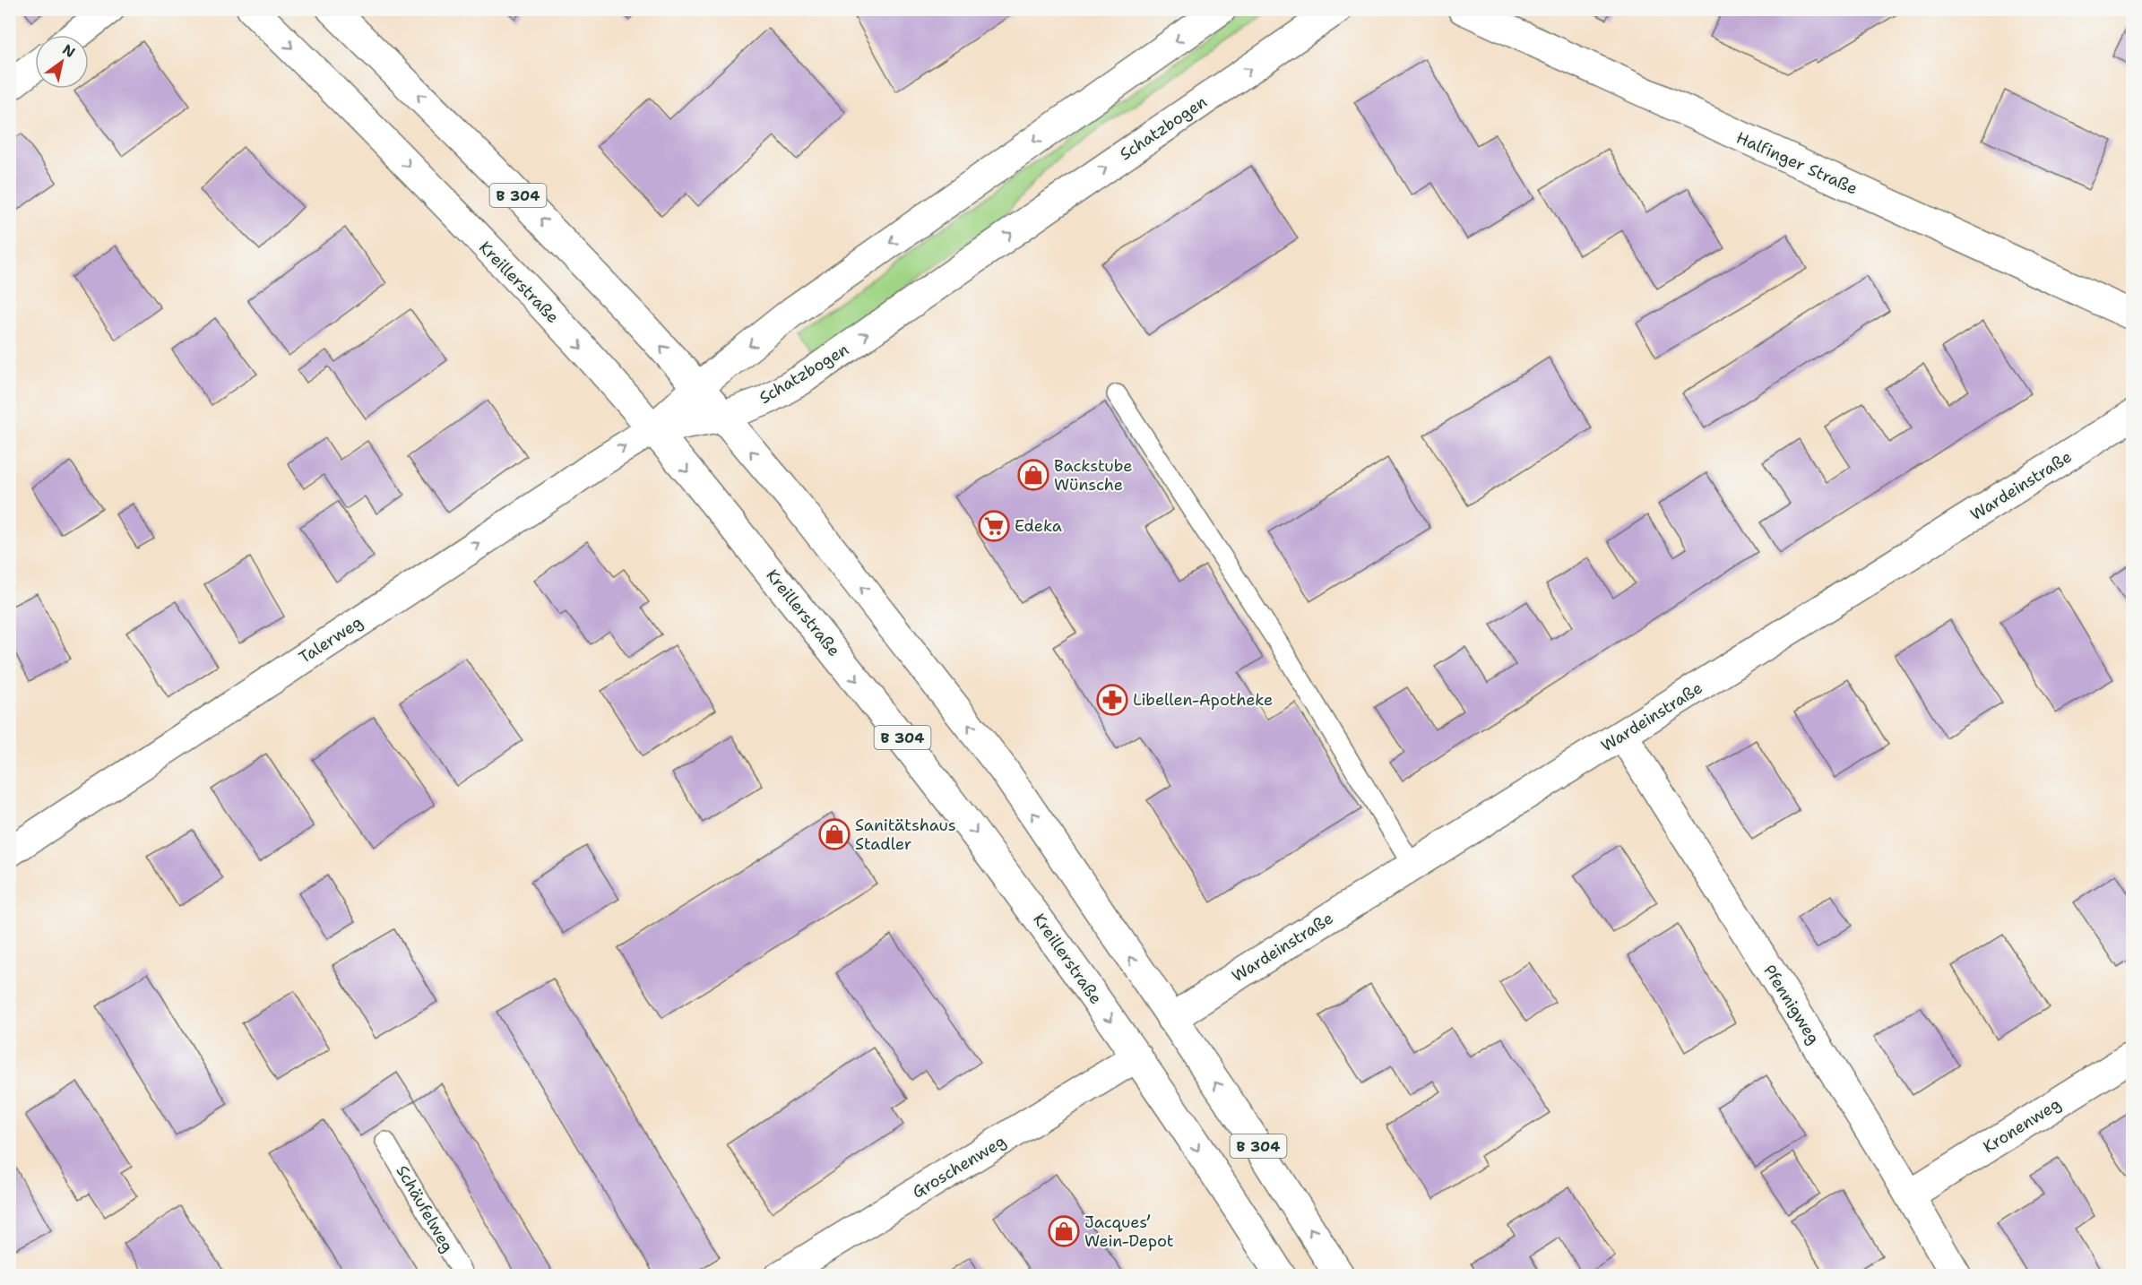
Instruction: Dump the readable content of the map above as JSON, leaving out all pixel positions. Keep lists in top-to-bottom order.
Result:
{
  "streets": {
    "main road": [
      "Schatzbogen",
      "Halfinger Straße",
      "B 304",
      "Kreillerstraße",
      "Wardeinstraße",
      "Talerweg",
      "Pfennigweg",
      "Kronenweg",
      "Groschenweg"
    ],
    "lane": ["Schäufelweg"]
  },
  "crossings": [
    ["Schatzbogen", "B 304"],
    ["Schatzbogen", "Kreillerstraße"],
    ["Schatzbogen", "Talerweg"],
    ["B 304", "Wardeinstraße"],
    ["Kreillerstraße", "Talerweg"],
    ["Kreillerstraße", "Groschenweg"],
    ["Wardeinstraße", "Pfennigweg"],
    ["Pfennigweg", "Kronenweg"]
  ],
  "one_way": ["Talerweg"],
  "places": {
    "shop": ["Backstube Wünsche", "Sanitätshaus Stadler", "Jacques’ Wein-Depot"],
    "supermarket": ["Edeka"],
    "pharmacy": ["Libellen-Apotheke"]
  },
  "north": "top right"
}
